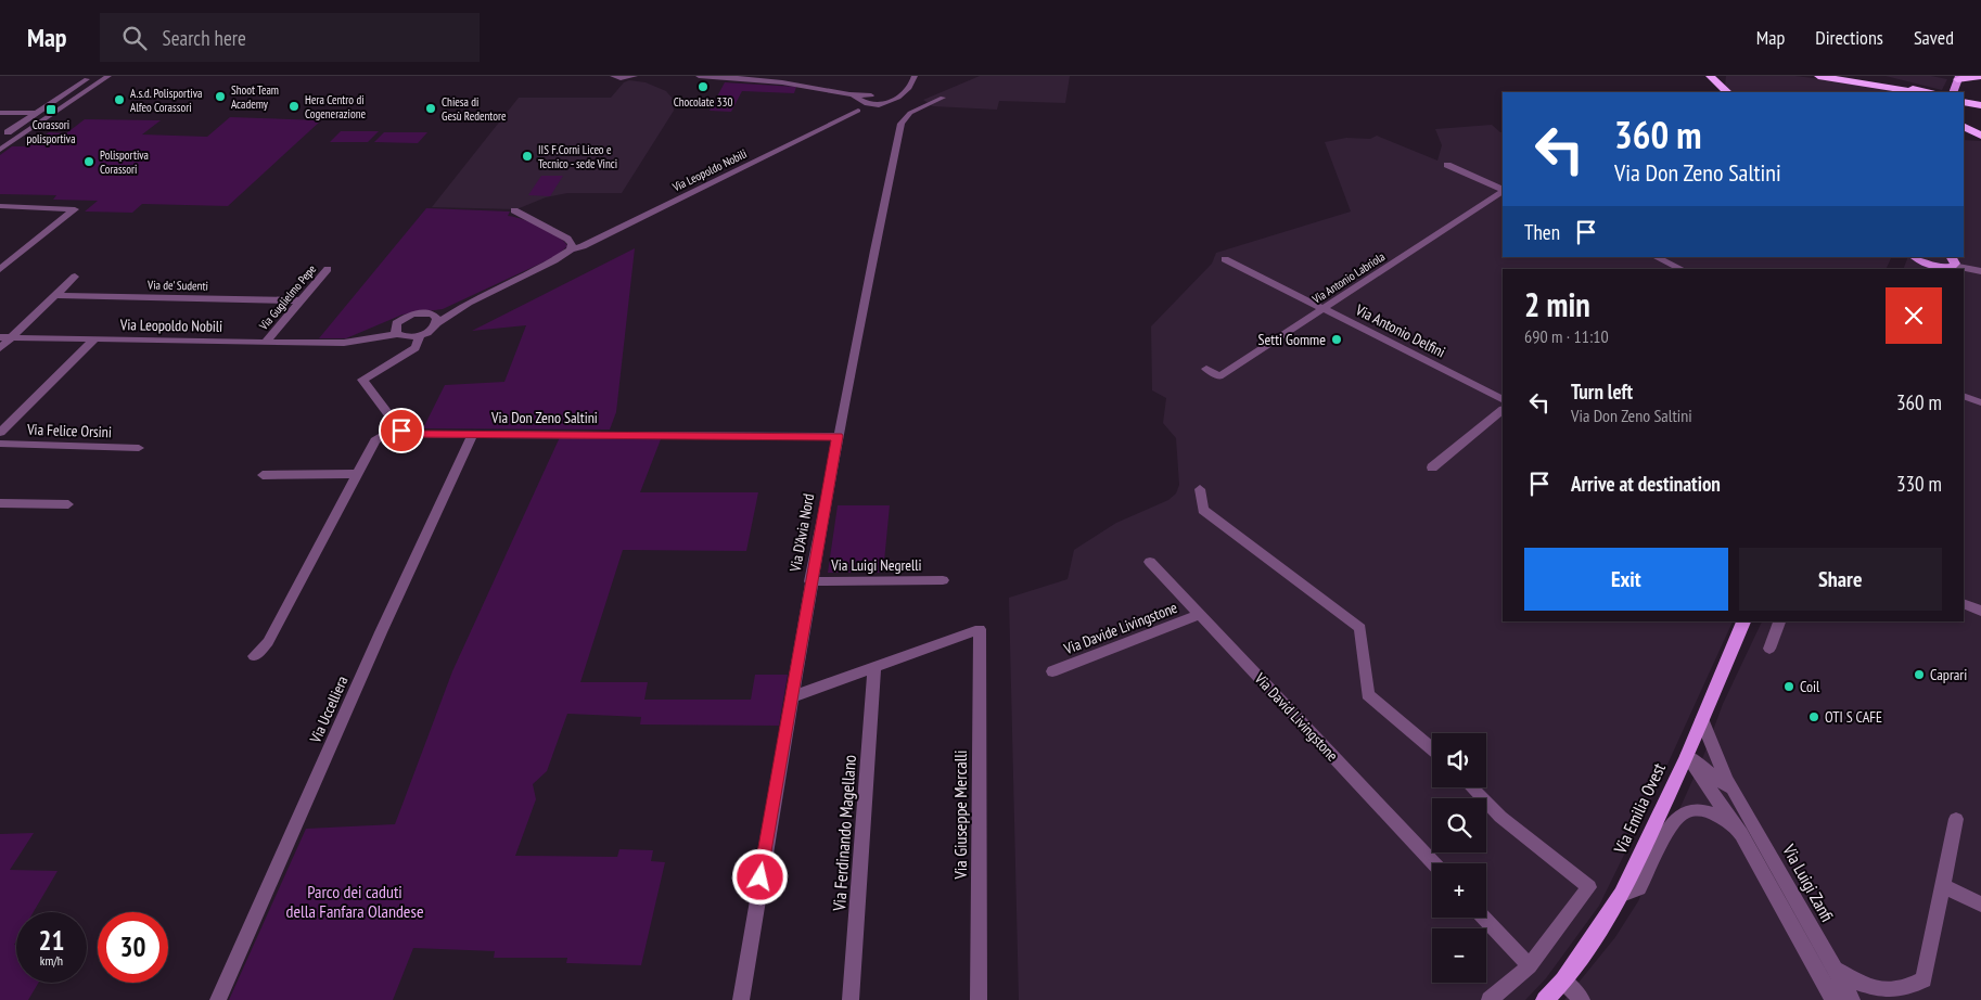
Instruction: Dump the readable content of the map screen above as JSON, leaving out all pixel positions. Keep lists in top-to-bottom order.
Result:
{
  "streets": {
    "main road": ["Via Emilia Ovest"],
    "street": [
      "Via Leopoldo Nobili",
      "Via Antonio Labriola",
      "Via de’ Sudenti",
      "Via Guglielmo Pepe",
      "Via Antonio Delfini",
      "Via Don Zeno Saltini",
      "Via Felice Orsini",
      "Via D'Avia Nord",
      "Via Luigi Negrelli",
      "Via Davide Livingstone",
      "Via Uccelliera",
      "Via David Livingstone",
      "Via Giuseppe Mercalli",
      "Via Ferdinando Magellano",
      "Via Luigi Zanfi"
    ]
  },
  "crossings": [
    ["Via Leopoldo Nobili", "Via Guglielmo Pepe"],
    ["Via Antonio Labriola", "Via Antonio Delfini"],
    ["Via de’ Sudenti", "Via Guglielmo Pepe"],
    ["Via Don Zeno Saltini", "Via D'Avia Nord"],
    ["Via Don Zeno Saltini", "Via Uccelliera"],
    ["Via D'Avia Nord", "Via Luigi Negrelli"],
    ["Via Davide Livingstone", "Via David Livingstone"],
    ["Via Giuseppe Mercalli", "Via Ferdinando Magellano"]
  ],
  "parks": ["Parco dei caduti della Fanfara Olandese"],
  "places": {
    "other": [
      "Chocolate 330",
      "Shoot Team Academy",
      "A.s.d. Polisportiva Alfeo Corassori",
      "Hera Centro di Cogenerazione",
      "Chiesa di Gesù Redentore",
      "IIS F.Corni Liceo e Tecnico - sede Vinci",
      "Polisportiva Corassori",
      "Setti Gomme",
      "Caprari",
      "Coil",
      "OTI S CAFE"
    ],
    "transit": ["Corassori polisportiva"]
  },
  "page": {
    "header": "Map",
    "search": "Search here",
    "nav": ["Map", "Directions", "Saved"],
    "turn": ["360 m", "Via Don Zeno Saltini"],
    "then": "Then",
    "heading": ["2 min", "690 m · 11:10"],
    "list": [
      {
        "name": "Turn left",
        "note": "Via Don Zeno Saltini",
        "value": "360 m"
      },
      {
        "name": "Arrive at destination",
        "value": "330 m"
      }
    ],
    "buttons": ["Exit", "Share"],
    "map_buttons": ["+", "−"],
    "speed": "21 km/h",
    "limit": "30"
  }
}
